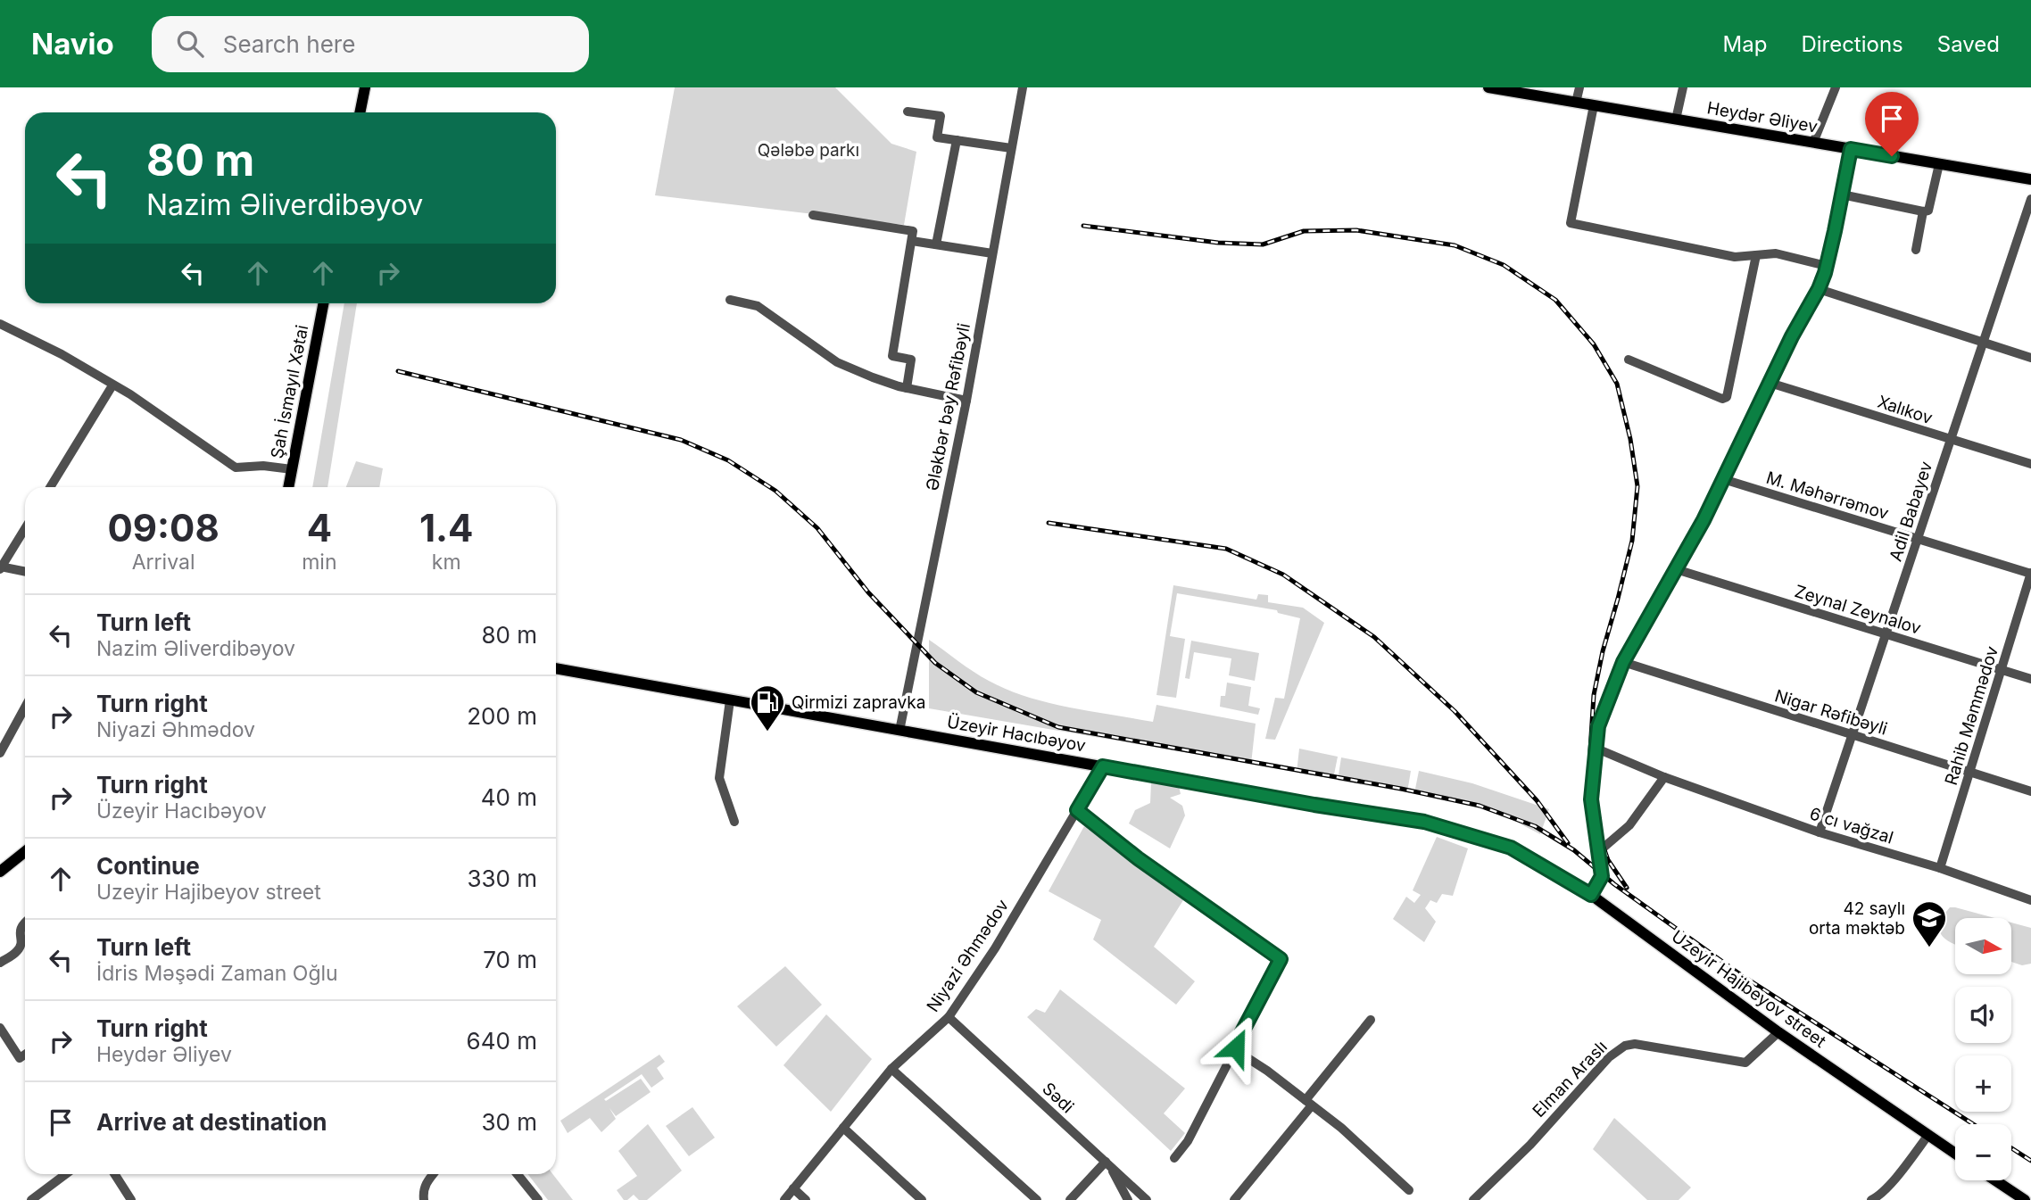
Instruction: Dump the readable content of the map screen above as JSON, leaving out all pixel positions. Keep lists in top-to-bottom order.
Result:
{
  "streets": {
    "main road": [
      "Heydər Əliyev",
      "Şah İsmayıl Xətai",
      "Üzeyir Hacıbəyov",
      "Uzeyir Hajibeyov street"
    ],
    "street": [
      "Ələkbər bəy Rəfibəyli",
      "Xalıkov",
      "M. Məhərrəmov",
      "Adil Babayev",
      "Zeynal Zeynalov",
      "Nigar Rəfibəyli",
      "Rahib Məmmədov",
      "6 cı vağzal",
      "Niyazi Əhmədov",
      "Elman Araslı",
      "Sədi"
    ]
  },
  "crossings": [
    ["Ələkbər bəy Rəfibəyli", "Üzeyir Hacıbəyov"],
    ["Xalıkov", "Adil Babayev"],
    ["M. Məhərrəmov", "Adil Babayev"],
    ["M. Məhərrəmov", "Rahib Məmmədov"],
    ["Adil Babayev", "Zeynal Zeynalov"],
    ["Adil Babayev", "Nigar Rəfibəyli"],
    ["Adil Babayev", "6 cı vağzal"],
    ["Zeynal Zeynalov", "Rahib Məmmədov"],
    ["Nigar Rəfibəyli", "Rahib Məmmədov"],
    ["Rahib Məmmədov", "6 cı vağzal"],
    ["Üzeyir Hacıbəyov", "Niyazi Əhmədov"],
    ["Üzeyir Hacıbəyov", "Uzeyir Hajibeyov street"],
    ["Niyazi Əhmədov", "Sədi"],
    ["Uzeyir Hajibeyov street", "Elman Araslı"]
  ],
  "parks": ["Qələbə parkı"],
  "places": {
    "fuel station": ["Qirmizi zapravka"],
    "school or university": ["42 saylı orta məktəb"]
  },
  "north": "right",
  "page": {
    "header": "Navio",
    "search": "Search here",
    "nav": ["Map", "Directions", "Saved"],
    "turn": ["80 m", "Nazim Əliverdibəyov"],
    "eta": [
      "09:08",
      "Arrival",
      "4",
      "min",
      "1.4",
      "km"
    ],
    "list": [
      {
        "name": "Turn left",
        "note": "Nazim Əliverdibəyov",
        "value": "80 m"
      },
      {
        "name": "Turn right",
        "note": "Niyazi Əhmədov",
        "value": "200 m"
      },
      {
        "name": "Turn right",
        "note": "Üzeyir Hacıbəyov",
        "value": "40 m"
      },
      {
        "name": "Continue",
        "note": "Uzeyir Hajibeyov street",
        "value": "330 m"
      },
      {
        "name": "Turn left",
        "note": "İdris Məşədi Zaman Oğlu",
        "value": "70 m"
      },
      {
        "name": "Turn right",
        "note": "Heydər Əliyev",
        "value": "640 m"
      },
      {
        "name": "Arrive at destination",
        "value": "30 m"
      }
    ],
    "map_buttons": ["+", "−"]
  }
}
